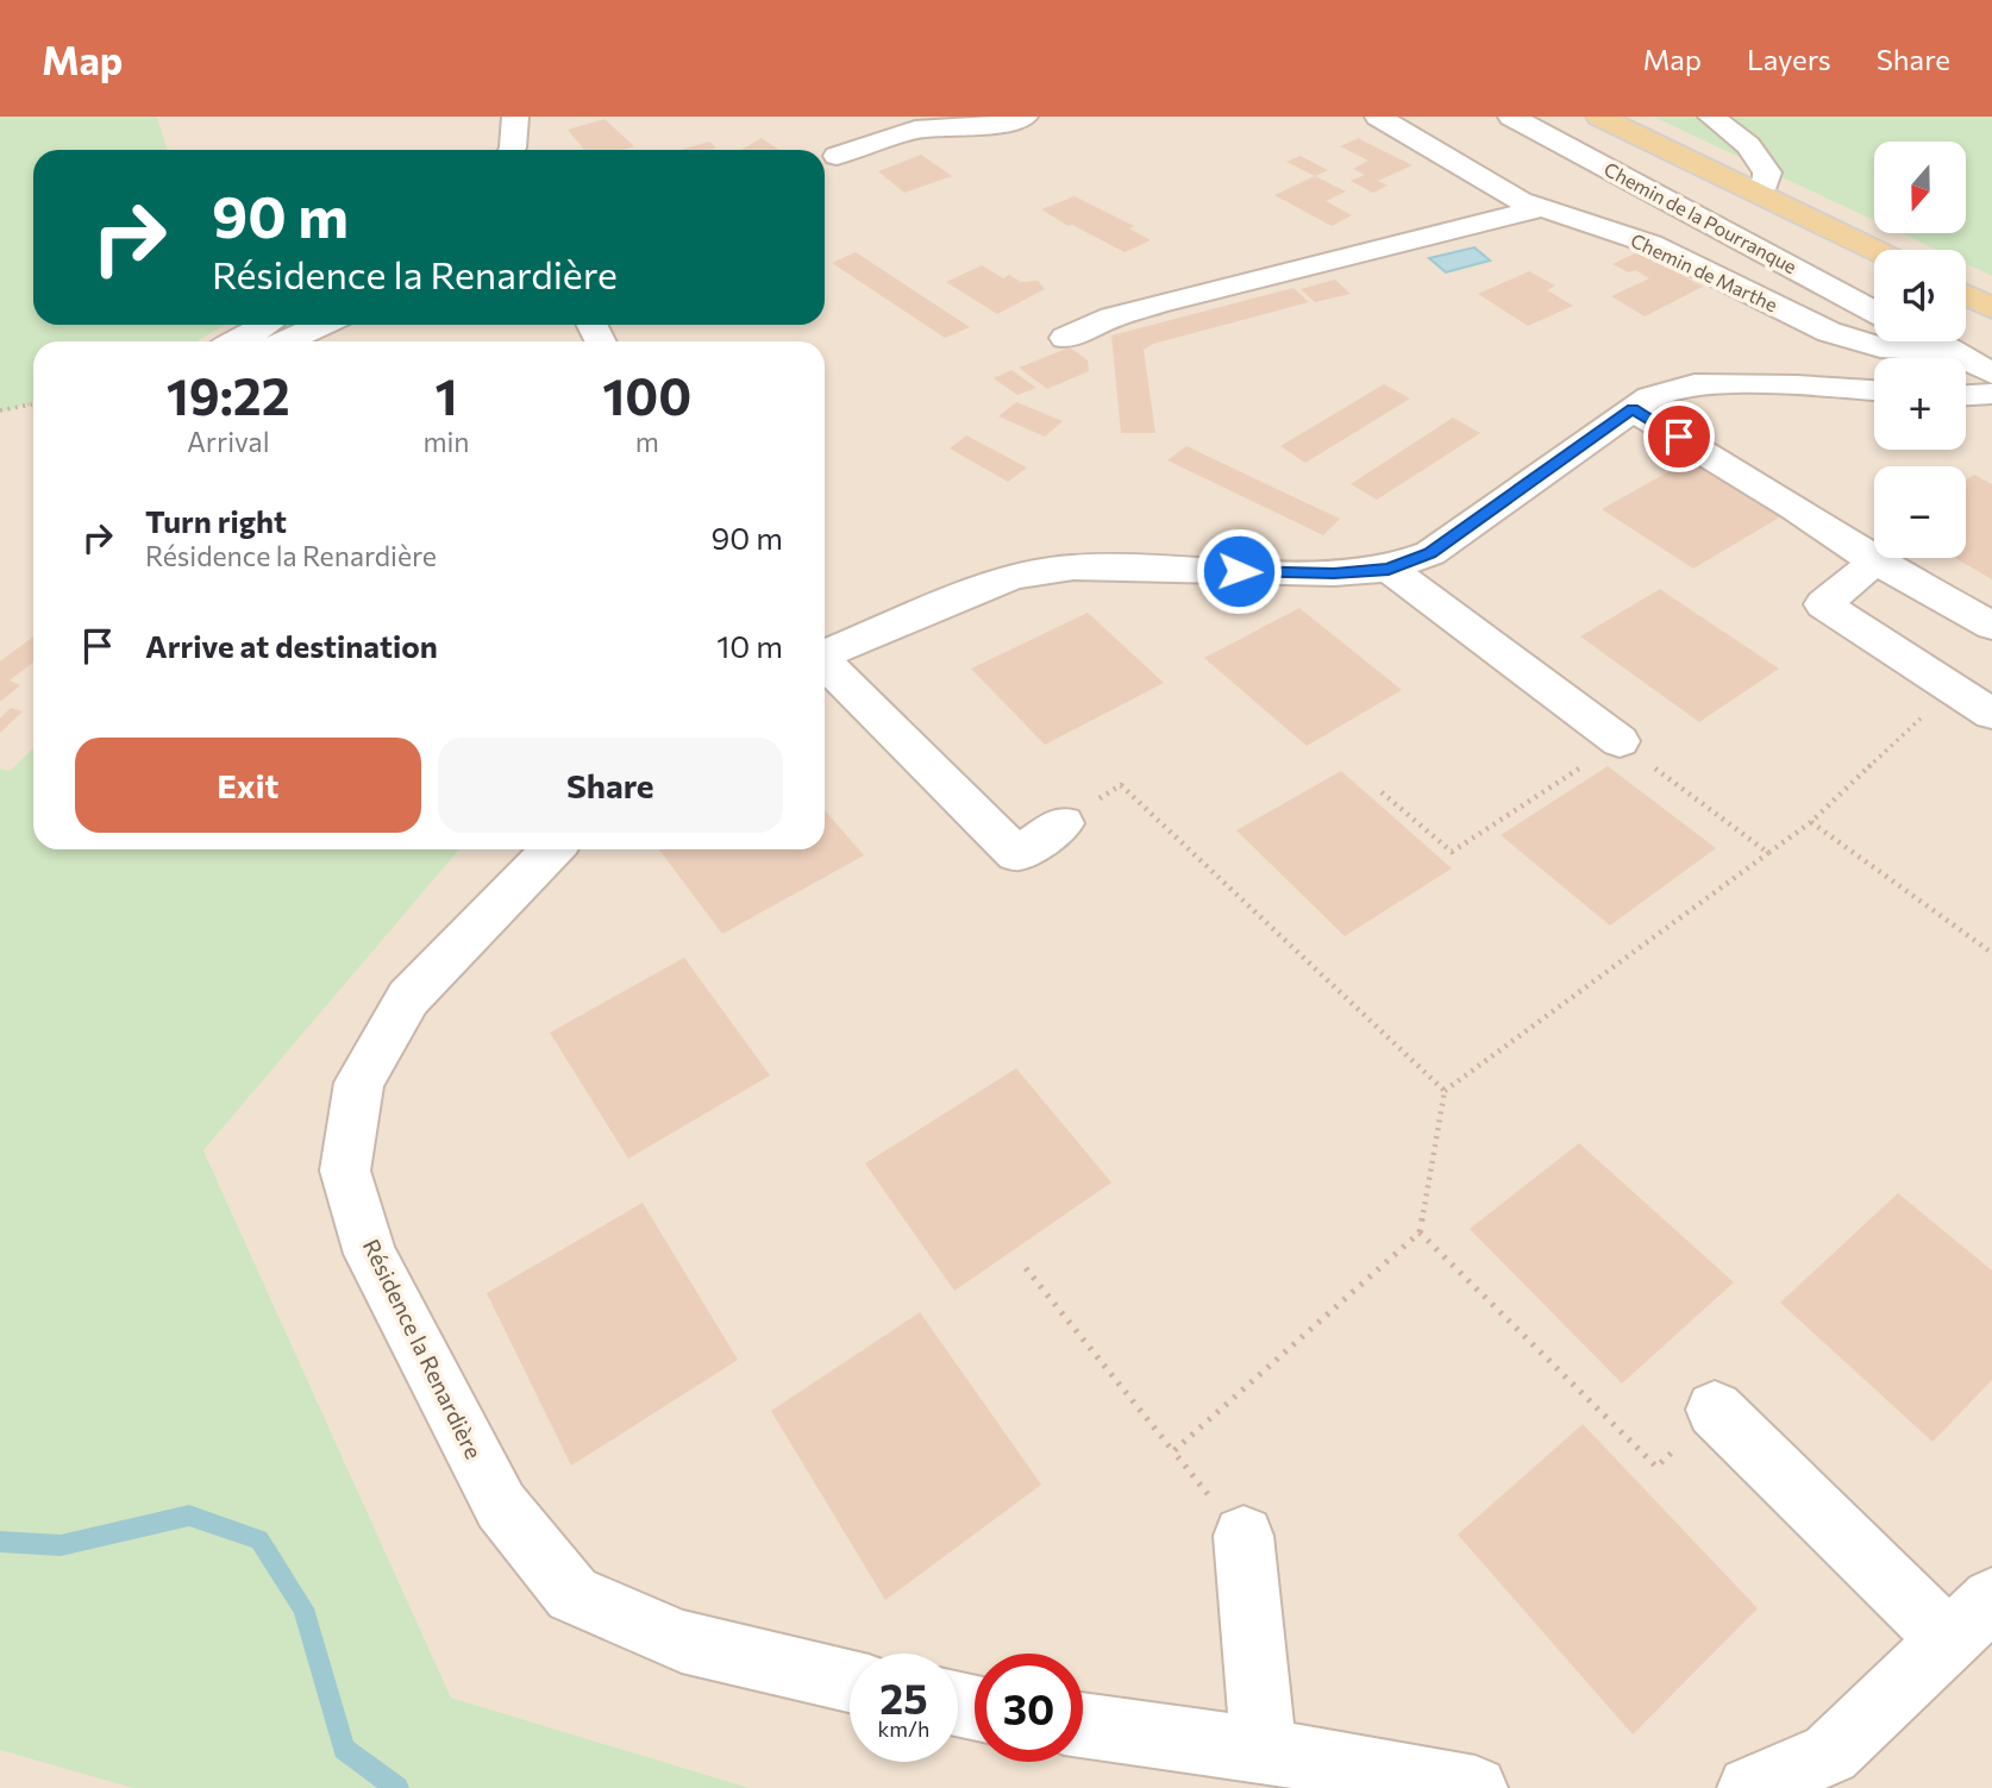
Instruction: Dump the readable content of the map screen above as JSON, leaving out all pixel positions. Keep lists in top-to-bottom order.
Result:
{
  "streets": {
    "street": ["Chemin de la Pourranque", "Chemin de Marthe", "Résidence la Renardière"]
  },
  "north": "bottom",
  "page": {
    "header": "Map",
    "nav": ["Map", "Layers", "Share"],
    "map_buttons": ["+", "−"],
    "turn": ["90 m", "Résidence la Renardière"],
    "eta": [
      "19:22",
      "Arrival",
      "1",
      "min",
      "100",
      "m"
    ],
    "list": [
      {
        "name": "Turn right",
        "note": "Résidence la Renardière",
        "value": "90 m"
      },
      {
        "name": "Arrive at destination",
        "value": "10 m"
      }
    ],
    "buttons": ["Exit", "Share"],
    "speed": "25 km/h",
    "limit": "30"
  }
}
